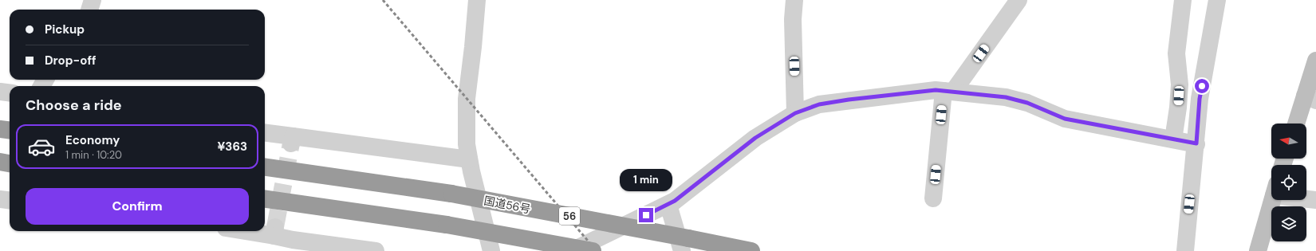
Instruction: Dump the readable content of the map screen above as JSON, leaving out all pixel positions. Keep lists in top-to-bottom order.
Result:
{
  "streets": {
    "highway": ["国道56号", "56"]
  },
  "north": "left",
  "page": {
    "banner": ["Pickup", "Drop-off"],
    "heading": "Choose a ride",
    "list": [
      {
        "name": "Economy",
        "note": "1 min · 10:20",
        "value": "¥363"
      }
    ],
    "bubble": "1 min",
    "buttons": "Confirm"
  }
}
